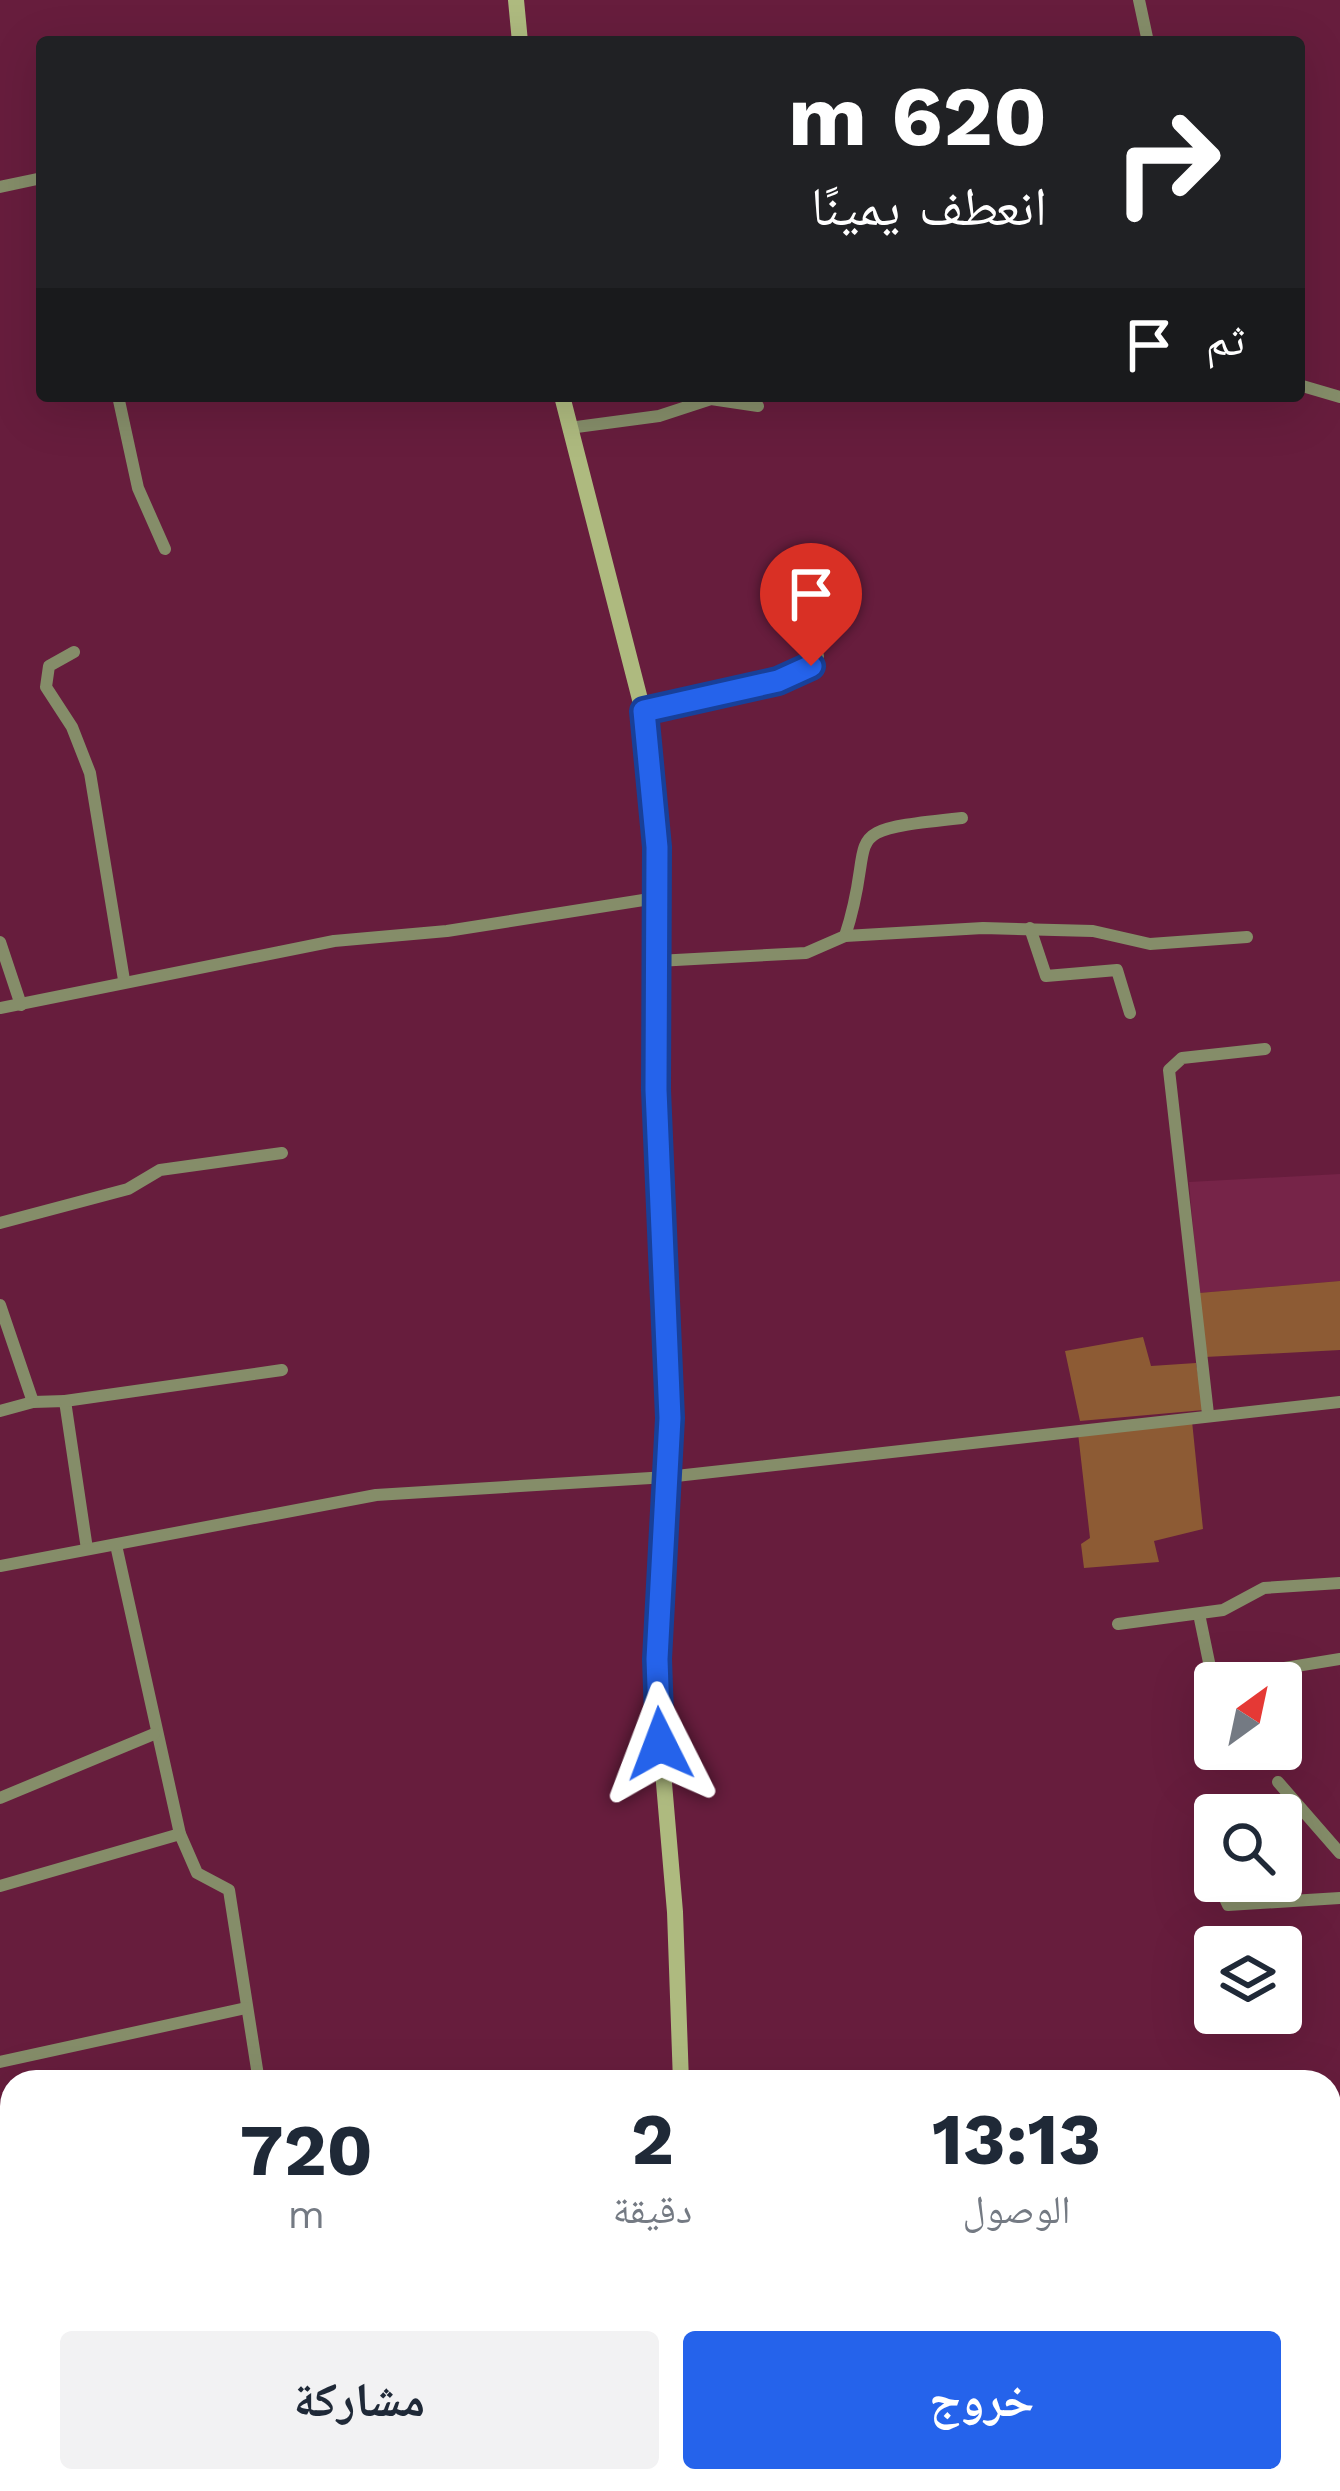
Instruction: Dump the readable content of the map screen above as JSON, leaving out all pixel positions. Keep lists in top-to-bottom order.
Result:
{
  "north": "top right",
  "page": {
    "turn": ["620 m", "انعطف يمينًا"],
    "then": "ثم",
    "eta": [
      "13:13",
      "الوصول",
      "2",
      "دقيقة",
      "720",
      "m"
    ],
    "buttons": ["خروج", "مشاركة"]
  }
}
